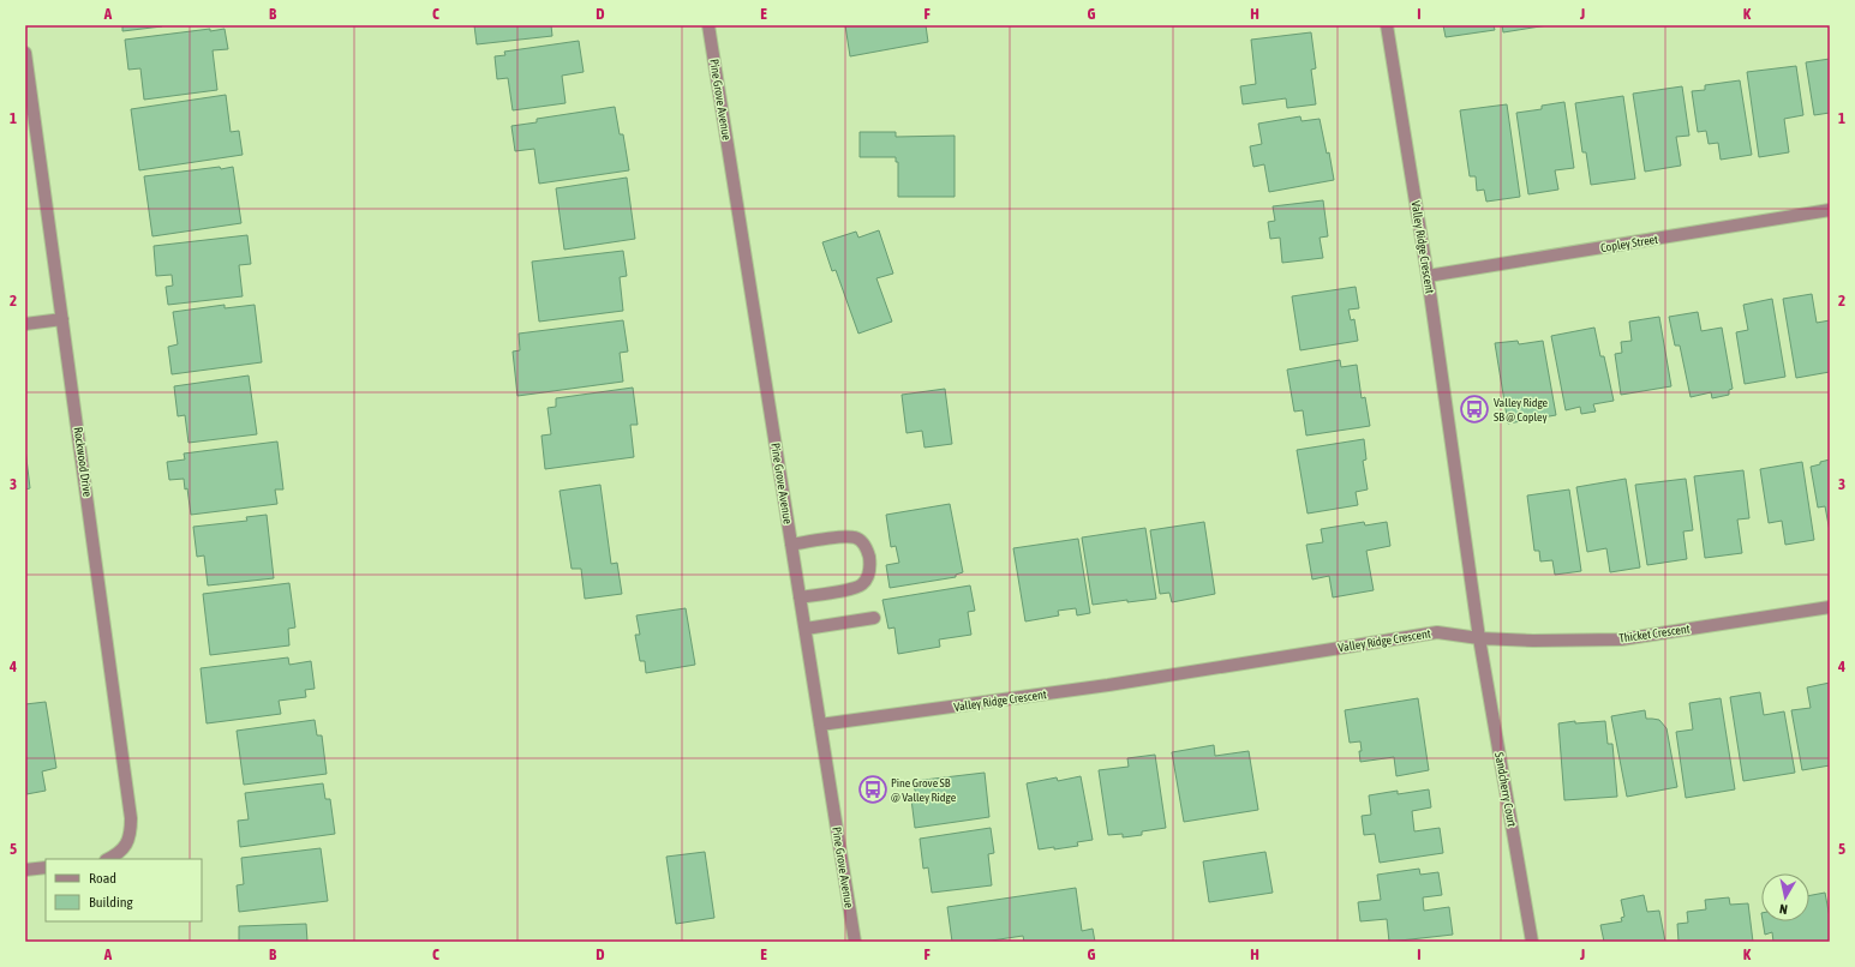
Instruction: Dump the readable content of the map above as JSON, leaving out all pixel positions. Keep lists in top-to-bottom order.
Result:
{
  "streets": {
    "street": [
      "Pine Grove Avenue",
      "Copley Street",
      "Valley Ridge Crescent",
      "Rockwood Drive",
      "Thicket Crescent",
      "Sandcherry Court"
    ]
  },
  "crossings": [
    ["Pine Grove Avenue", "Valley Ridge Crescent"],
    ["Copley Street", "Valley Ridge Crescent"],
    ["Valley Ridge Crescent", "Thicket Crescent"],
    ["Valley Ridge Crescent", "Sandcherry Court"],
    ["Thicket Crescent", "Sandcherry Court"]
  ],
  "places": {
    "bus stop": ["Valley Ridge SB @ Copley", "Pine Grove SB @ Valley Ridge"]
  },
  "legend": ["Road", "Building"],
  "north": "bottom",
  "grid": {
    "columns": [
      "A",
      "B",
      "C",
      "D",
      "E",
      "F",
      "G",
      "H",
      "I",
      "J",
      "K"
    ],
    "rows": [
      "1",
      "2",
      "3",
      "4",
      "5"
    ]
  }
}
